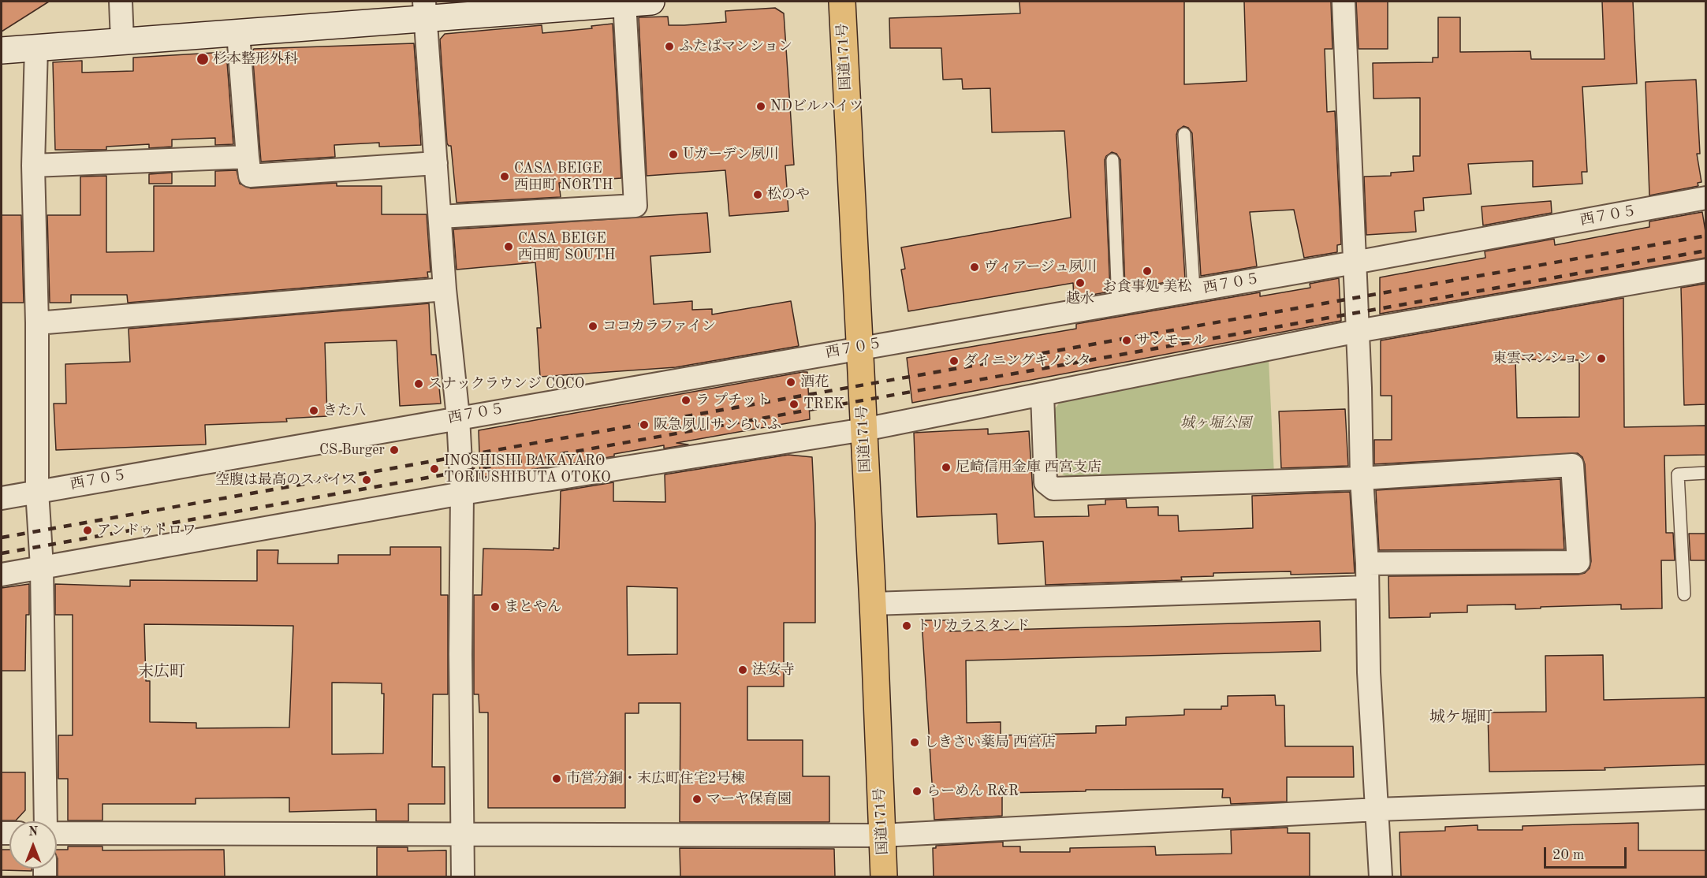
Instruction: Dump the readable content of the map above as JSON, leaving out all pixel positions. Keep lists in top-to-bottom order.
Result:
{
  "streets": {
    "highway": ["国道171号"],
    "street": ["西７０５"]
  },
  "crossings": [
    ["国道171号", "西７０５"]
  ],
  "districts": ["末広町", "城ケ堀町"],
  "parks": ["城ヶ堀公園"],
  "places": [
    "ふたばマンション",
    "杉本整形外科",
    "NDビルハイツ",
    "Uガーデン夙川",
    "CASA BEIGE 西田町 NORTH",
    "松のや",
    "CASA BEIGE 西田町 SOUTH",
    "ヴィアージュ夙川",
    "お食事処 美松",
    "越水",
    "ココカラファイン",
    "サンモール",
    "東雲マンション",
    "ダイニングキノシタ",
    "酒花",
    "スナックラウンジ COCO",
    "ラ プチット",
    "TREK",
    "きた八",
    "阪急夙川サンらいふ",
    "CS Burger",
    "尼崎信用金庫 西宮支店",
    "INOSHISHI BAKAYARO TORIUSHIBUTA OTOKO",
    "空腹は最高のスパイス",
    "アンドゥトロワ",
    "まとやん",
    "トリカラスタンド",
    "法安寺",
    "しきさい薬局 西宮店",
    "市営分銅・末広町住宅2号棟",
    "らーめん R&R",
    "マーヤ保育園"
  ],
  "scale_bar": "20 m",
  "north": "top"
}
